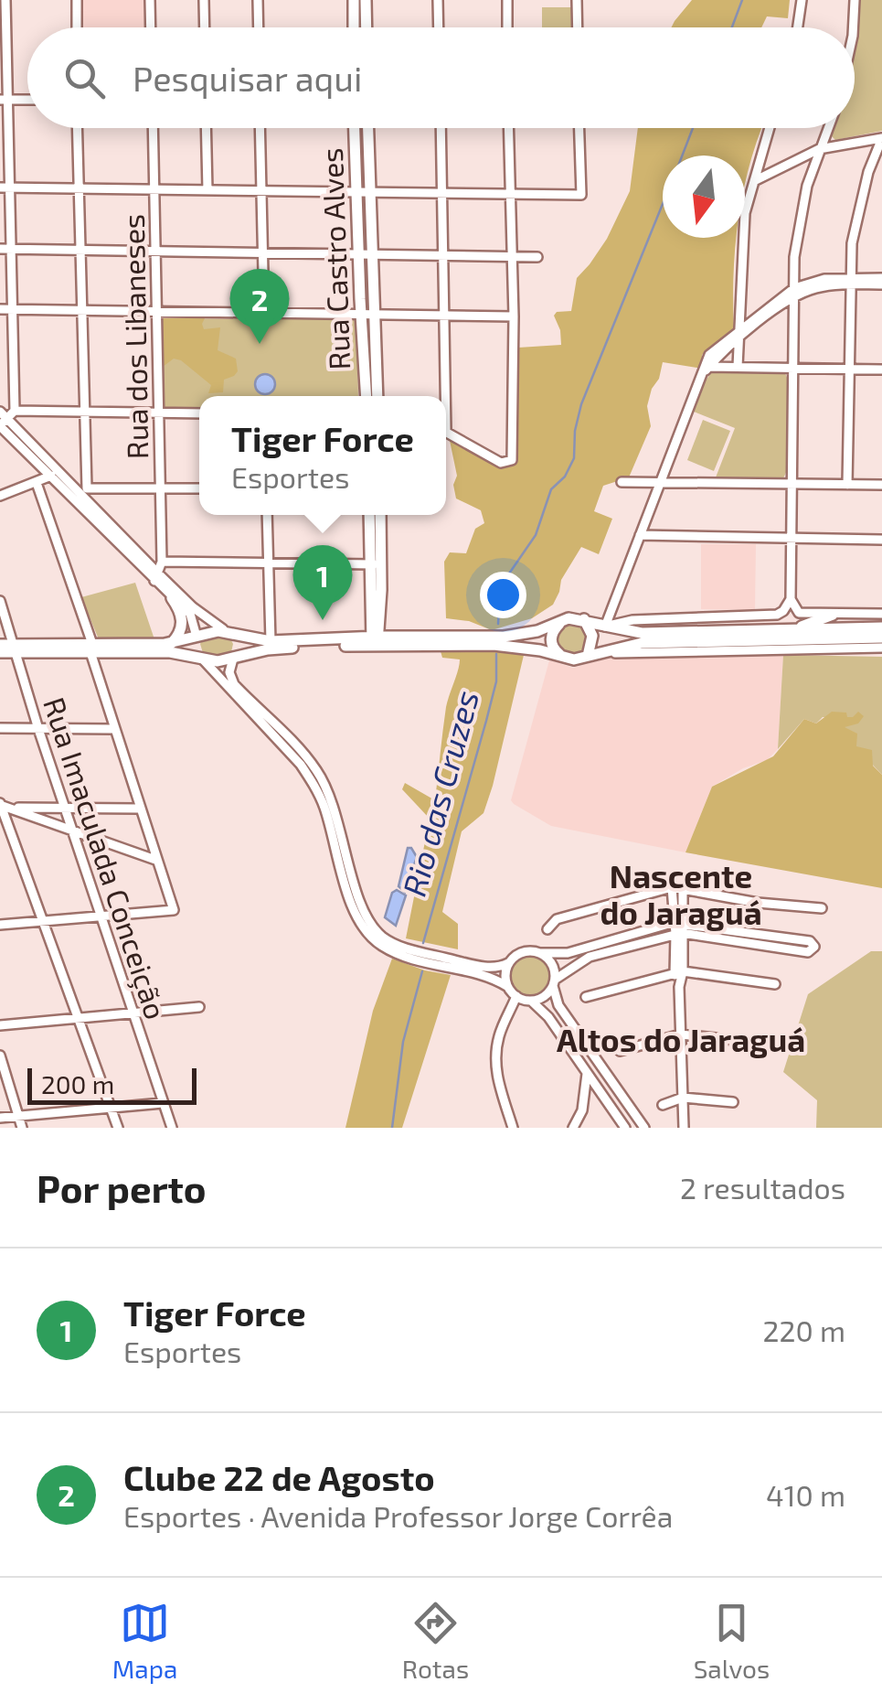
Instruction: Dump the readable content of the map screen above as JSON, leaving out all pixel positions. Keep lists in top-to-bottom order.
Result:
{
  "streets": {
    "main road": ["Rua Castro Alves"],
    "street": ["Rua dos Libaneses", "Rua Imaculada Conceição"]
  },
  "districts": ["Nascente do Jaraguá", "Altos do Jaraguá"],
  "water": ["Rio das Cruzes"],
  "scale_bar": "200 m",
  "north": "bottom",
  "page": {
    "search": "Pesquisar aqui",
    "pins": ["2", "1"],
    "popup": ["Tiger Force", "Esportes"],
    "scale": "200 m",
    "heading": ["Por perto", "2 resultados"],
    "list": [
      {
        "mark": "1",
        "name": "Tiger Force",
        "note": "Esportes",
        "value": "220 m"
      },
      {
        "mark": "2",
        "name": "Clube 22 de Agosto",
        "note": "Esportes · Avenida Professor Jorge Corrêa",
        "value": "410 m"
      }
    ],
    "nav": ["Mapa", "Rotas", "Salvos"]
  }
}
